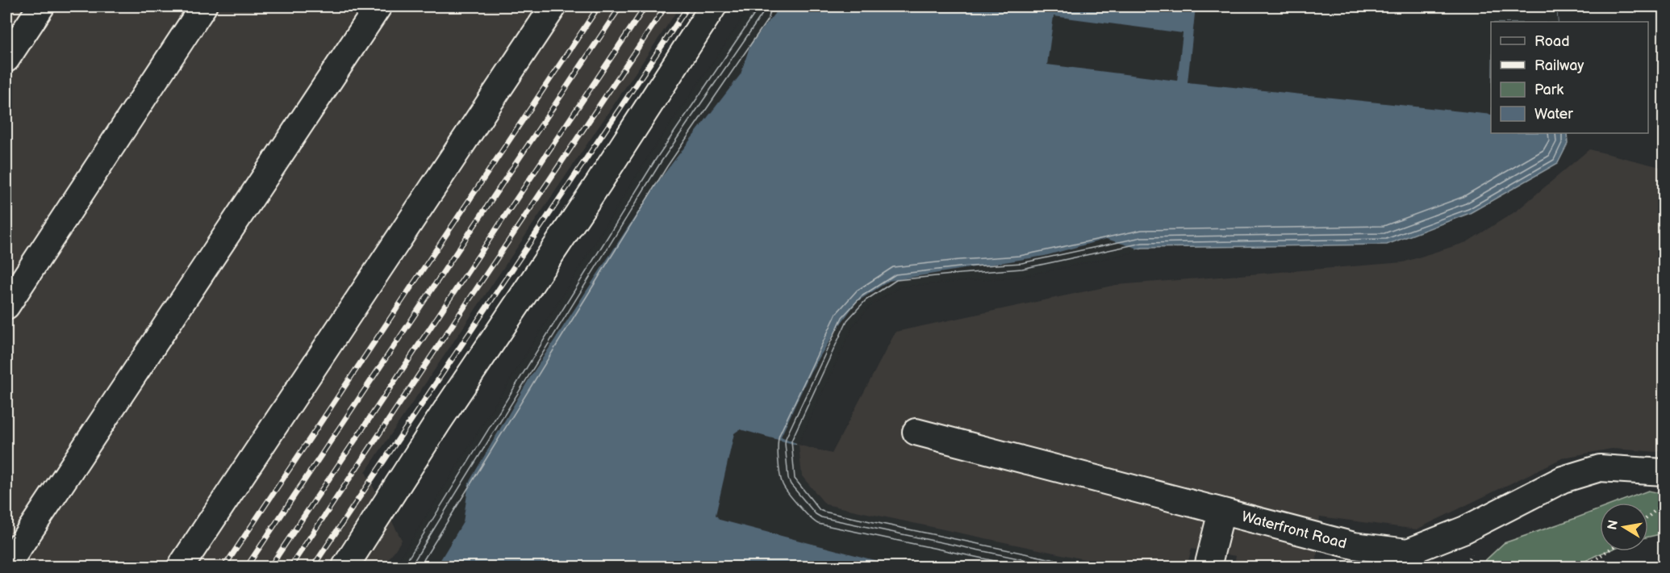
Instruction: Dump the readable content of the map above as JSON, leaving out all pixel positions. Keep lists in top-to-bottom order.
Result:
{
  "streets": {
    "lane": ["Waterfront Road"]
  },
  "legend": [
    "Road",
    "Railway",
    "Park",
    "Water"
  ],
  "north": "left"
}
